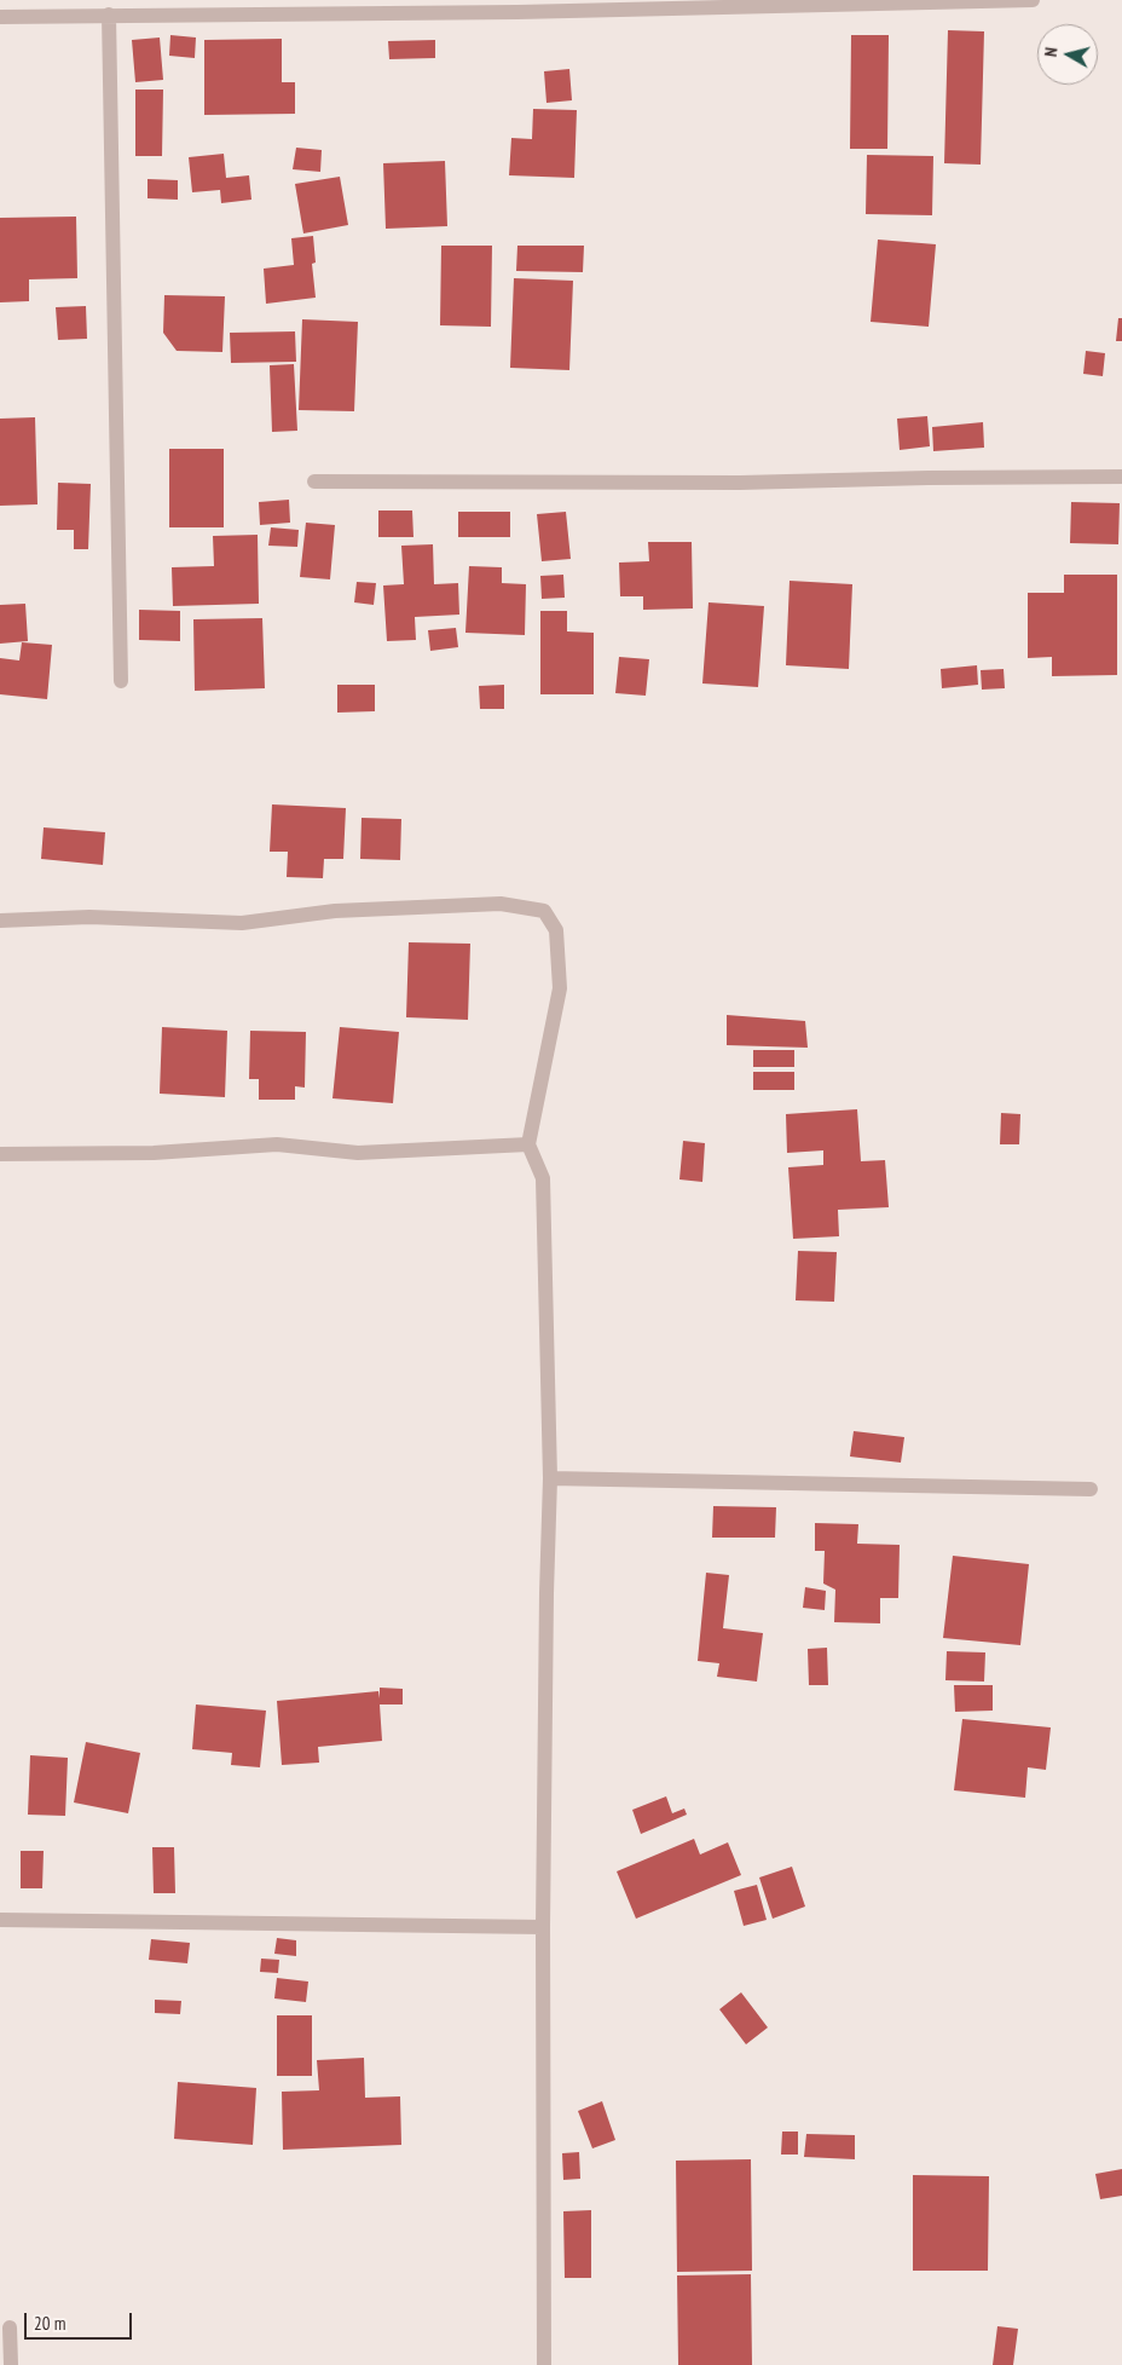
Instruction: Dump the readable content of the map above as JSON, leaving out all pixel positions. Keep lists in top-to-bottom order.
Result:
{
  "scale_bar": "20 m",
  "north": "left"
}
